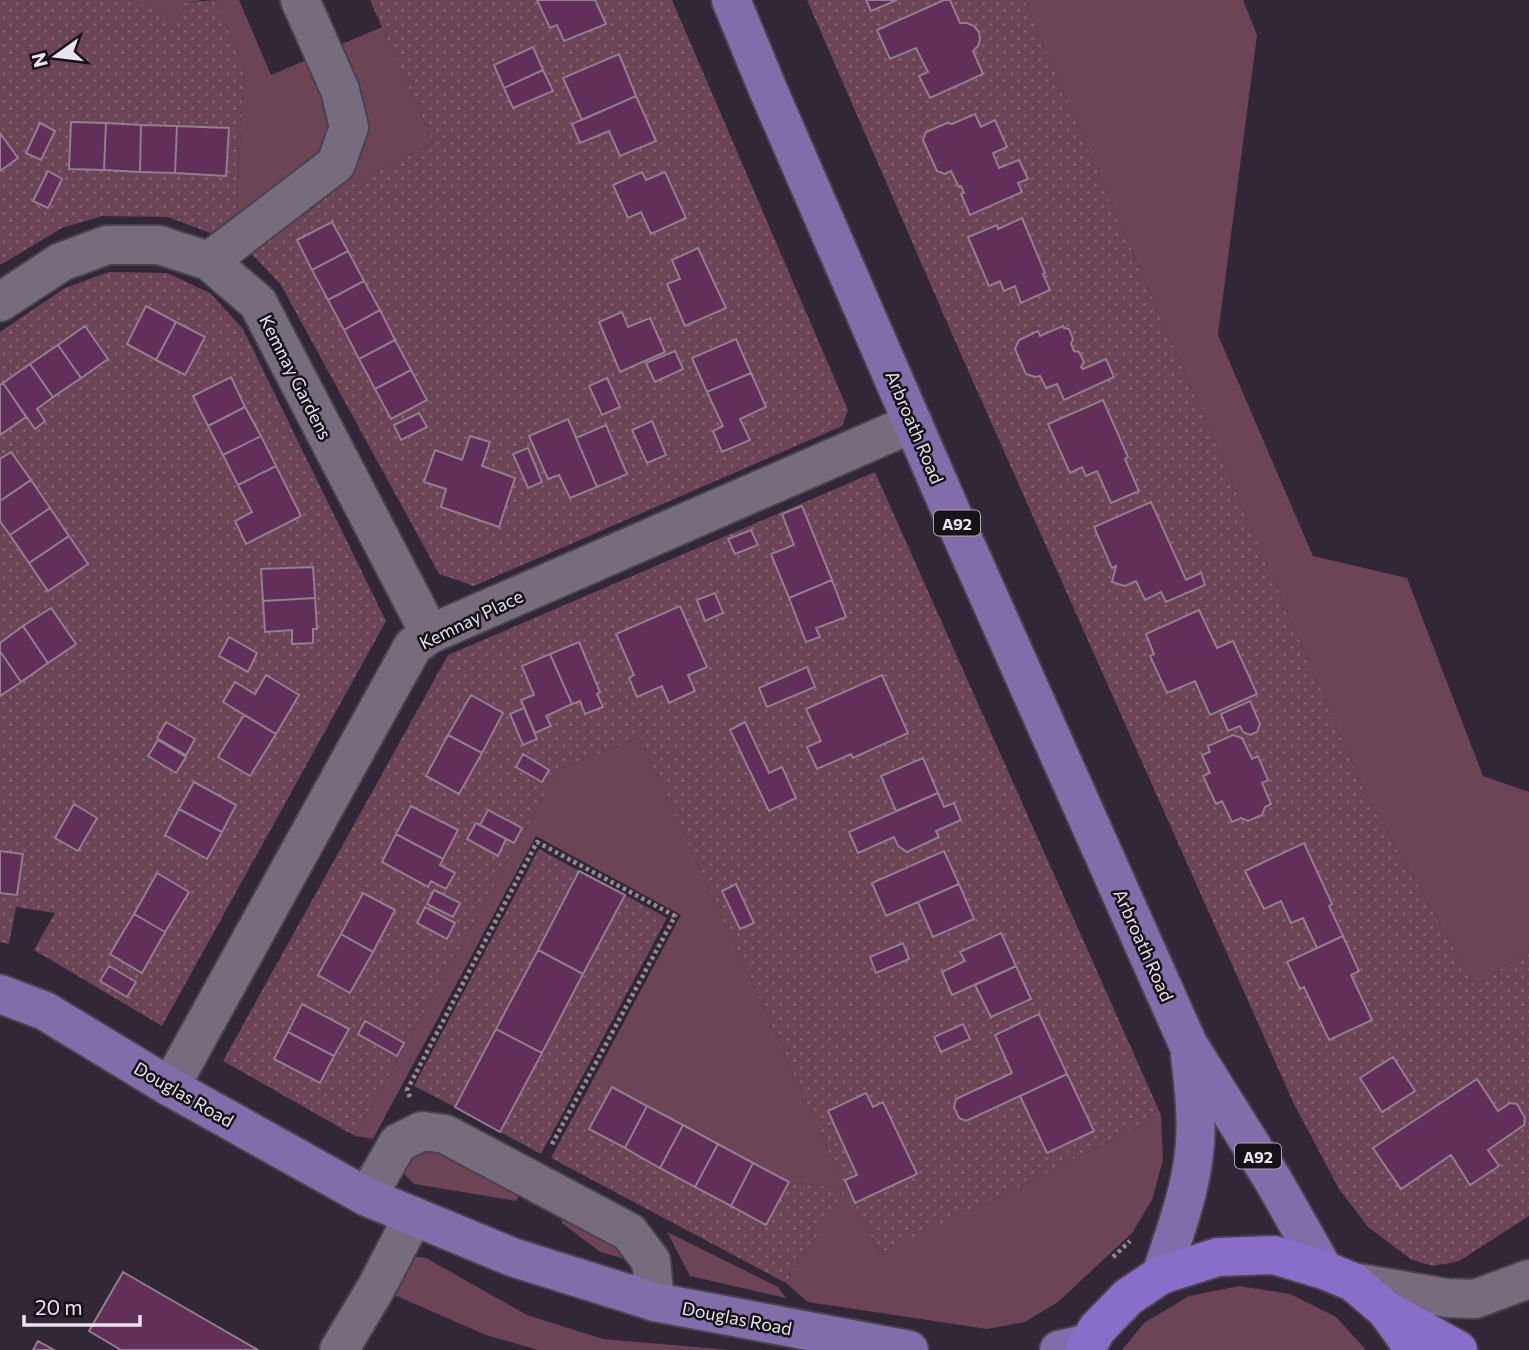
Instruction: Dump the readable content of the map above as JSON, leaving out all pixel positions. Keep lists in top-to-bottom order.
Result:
{
  "streets": {
    "main road": ["Arbroath Road", "A92", "Douglas Road"],
    "street": ["Kemnay Gardens", "Kemnay Place"]
  },
  "crossings": [
    ["Kemnay Gardens", "Kemnay Place"],
    ["Arbroath Road", "Kemnay Place"],
    ["Kemnay Place", "Douglas Road"]
  ],
  "scale_bar": "20 m",
  "north": "left"
}
